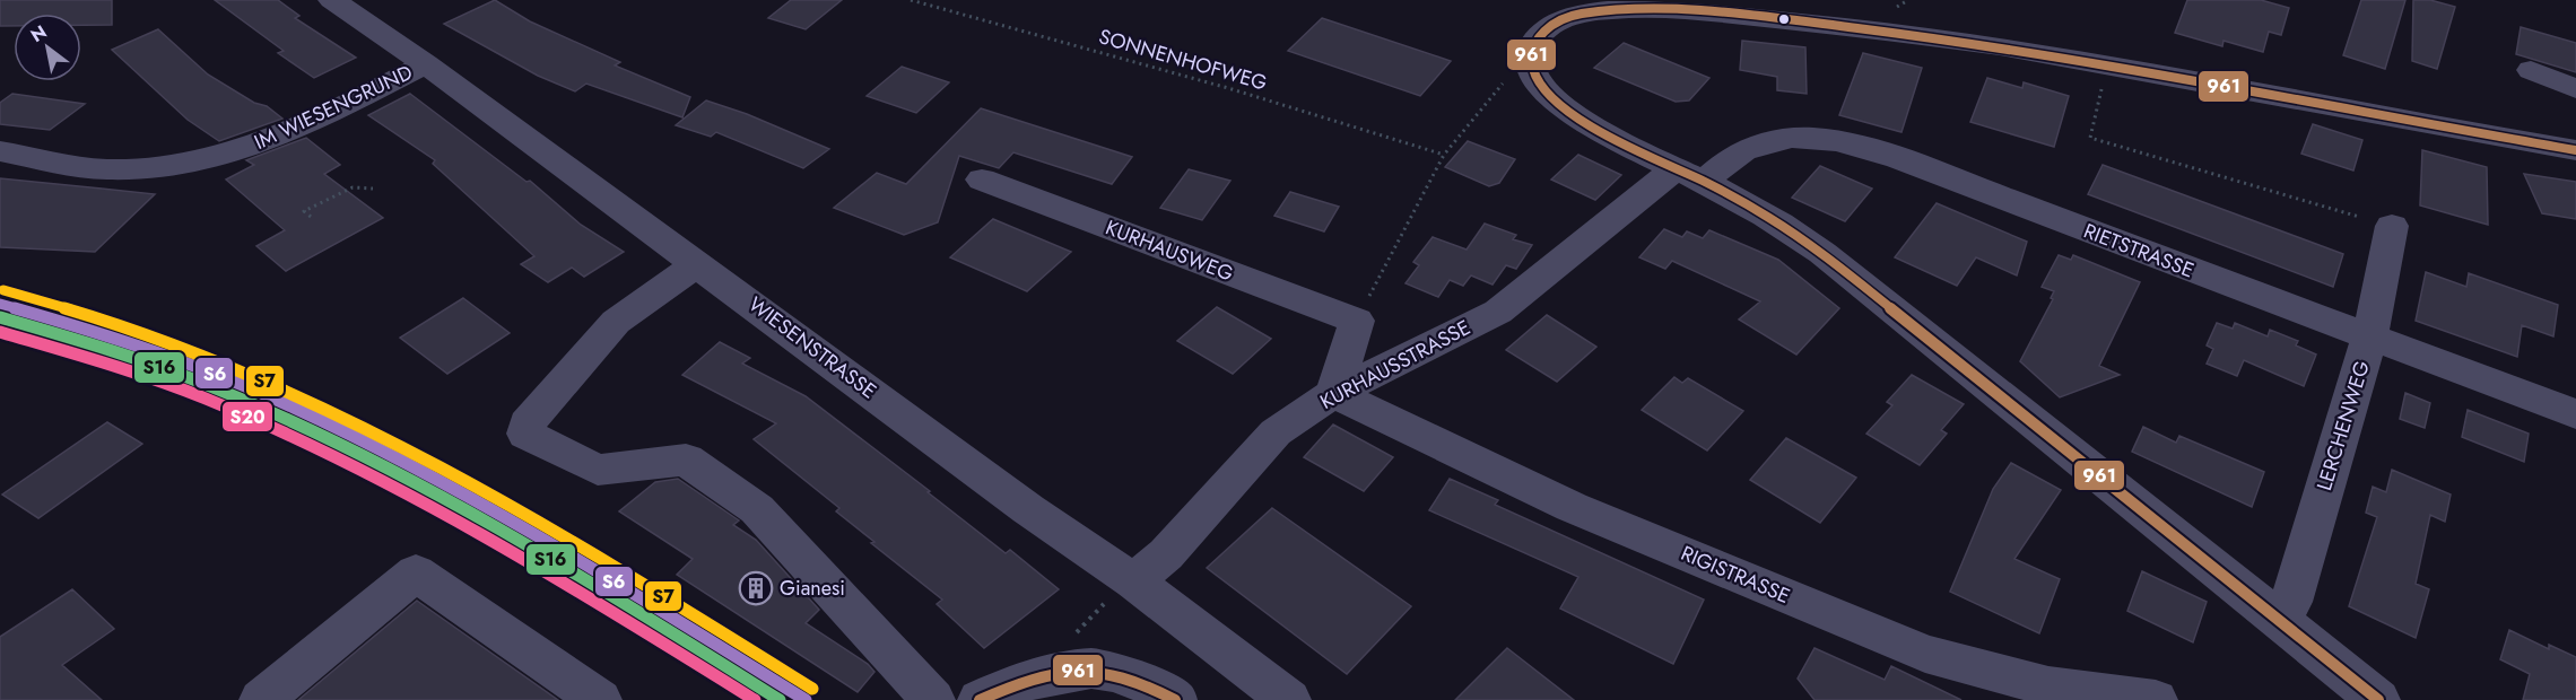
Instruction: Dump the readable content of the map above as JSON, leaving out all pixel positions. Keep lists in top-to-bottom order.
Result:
{
  "streets": {
    "street": [
      "IM WIESENGRUND",
      "KURHAUSWEG",
      "RIETSTRASSE",
      "WIESENSTRASSE",
      "KURHAUSSTRASSE",
      "LERCHENWEG",
      "RIGISTRASSE"
    ],
    "path": ["SONNENHOFWEG"]
  },
  "crossings": [
    ["IM WIESENGRUND", "WIESENSTRASSE"],
    ["RIETSTRASSE", "KURHAUSSTRASSE"],
    ["RIETSTRASSE", "LERCHENWEG"],
    ["WIESENSTRASSE", "KURHAUSSTRASSE"],
    ["KURHAUSSTRASSE", "RIGISTRASSE"]
  ],
  "places": {
    "building": ["Gianesi"]
  },
  "lines": [
    "transit line 961",
    "transit line S7",
    "transit line S6",
    "transit line S16",
    "transit line S20"
  ],
  "north": "top left"
}
